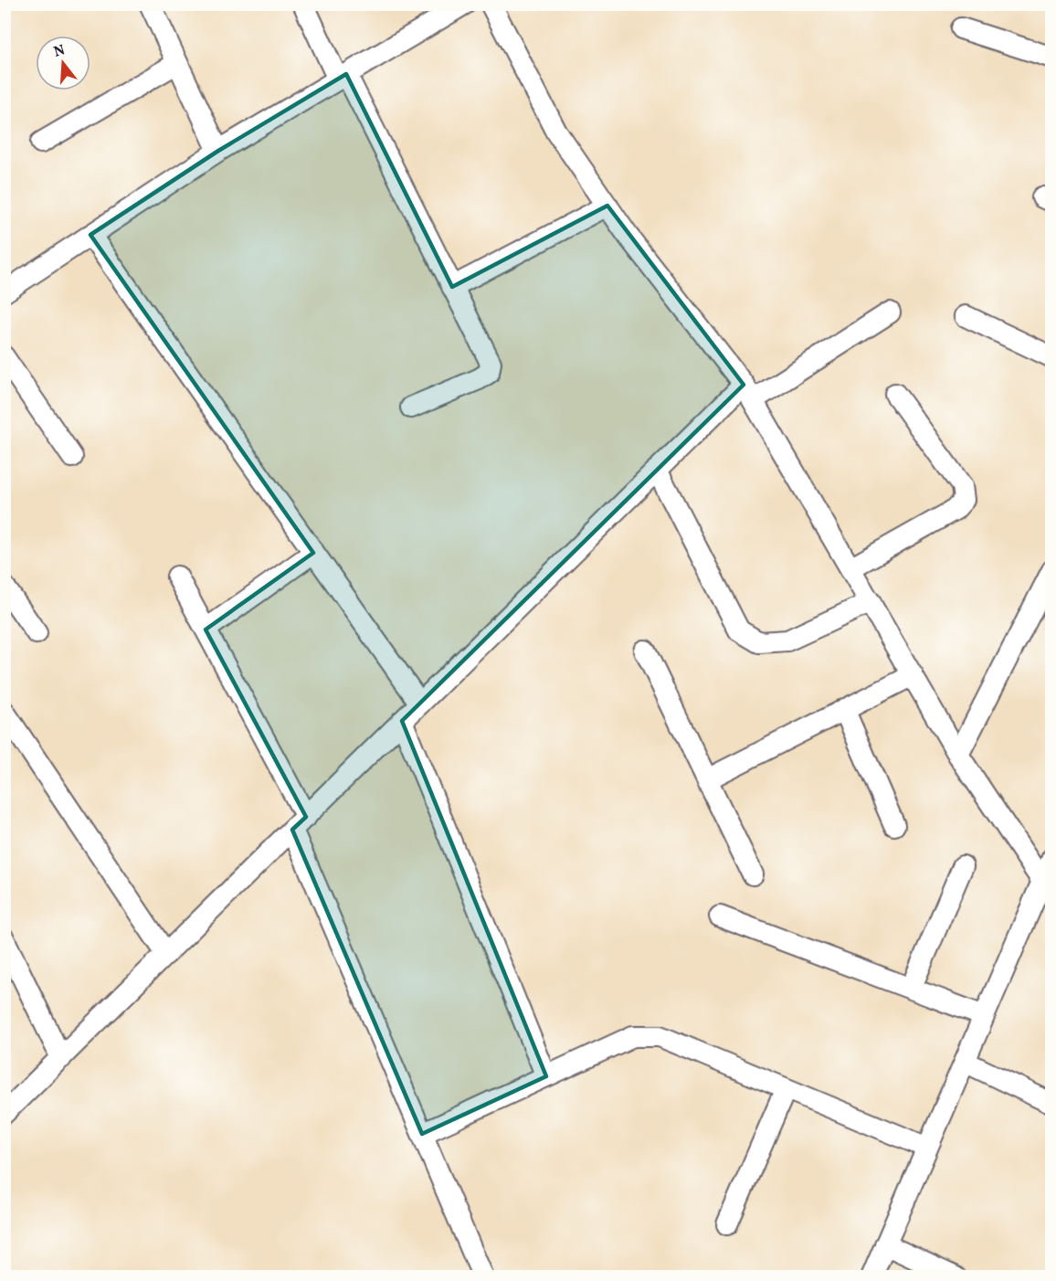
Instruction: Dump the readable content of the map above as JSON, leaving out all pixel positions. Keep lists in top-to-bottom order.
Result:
{
  "north": "top"
}
